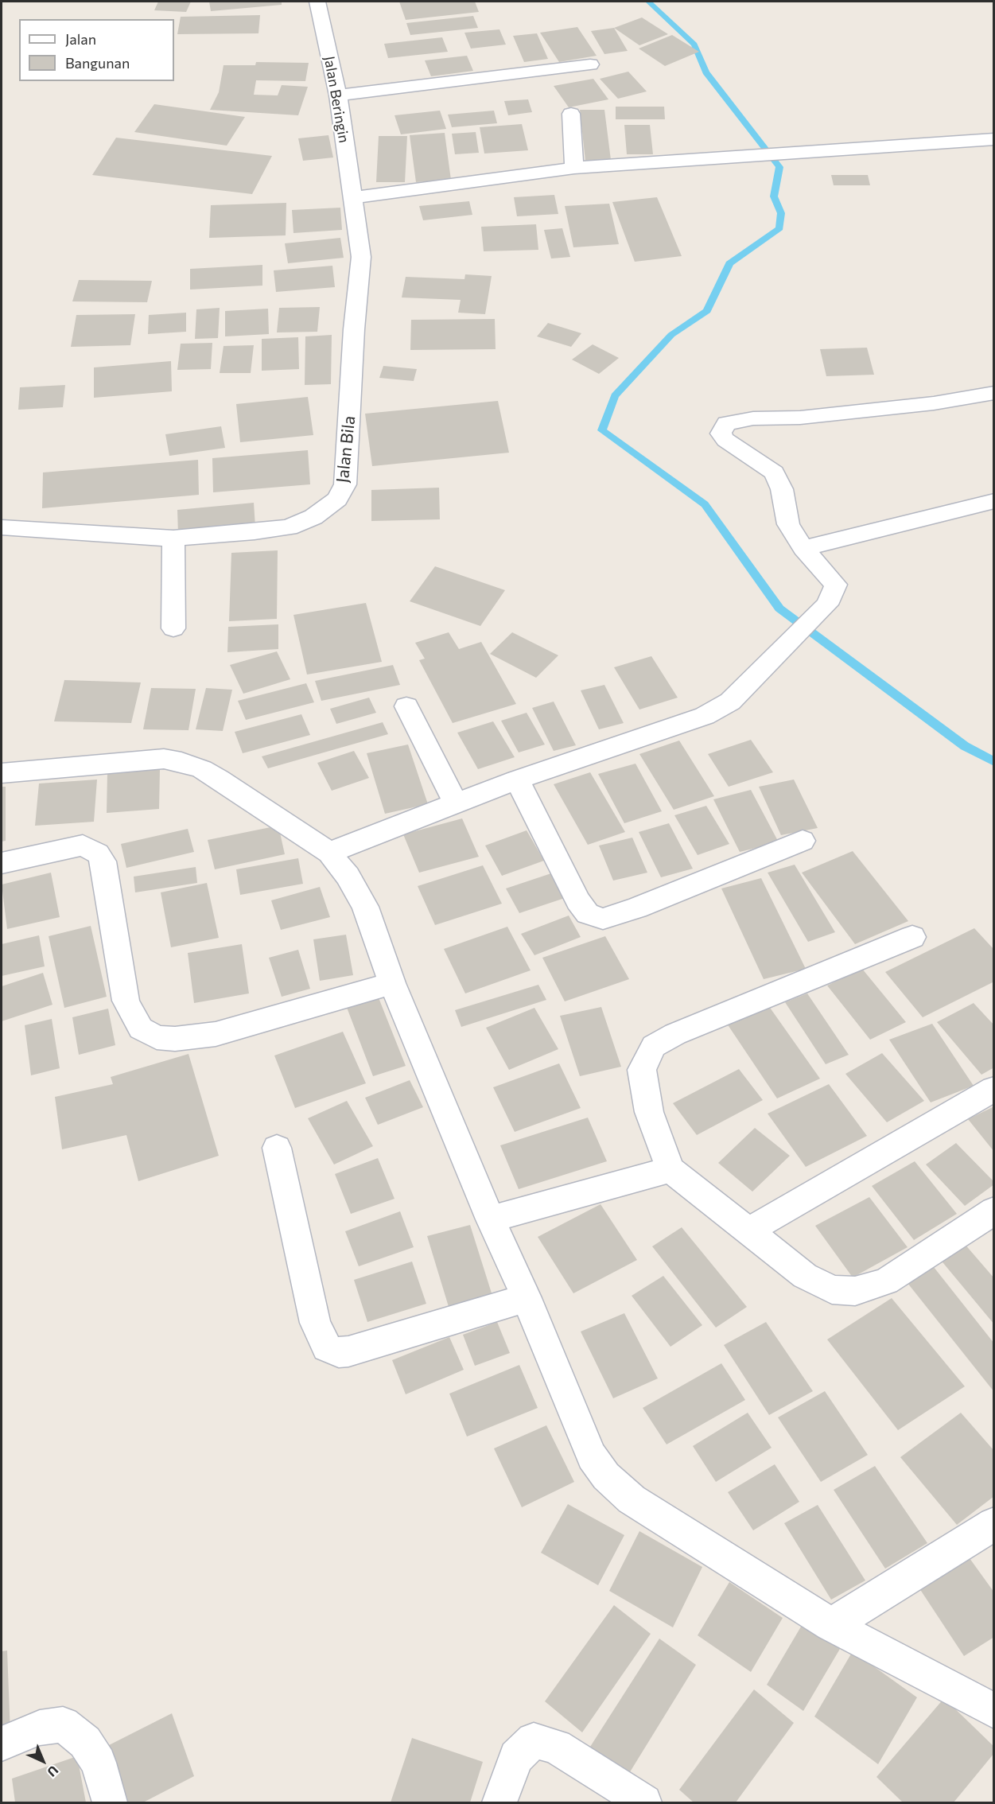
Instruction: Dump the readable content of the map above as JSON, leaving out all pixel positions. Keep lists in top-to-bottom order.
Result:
{
  "streets": {
    "street": ["Jalan Beringin", "Jalan Bila"]
  },
  "crossings": [
    ["Jalan Beringin", "Jalan Bila"]
  ],
  "legend": ["Jalan", "Bangunan"],
  "north": "bottom right"
}
